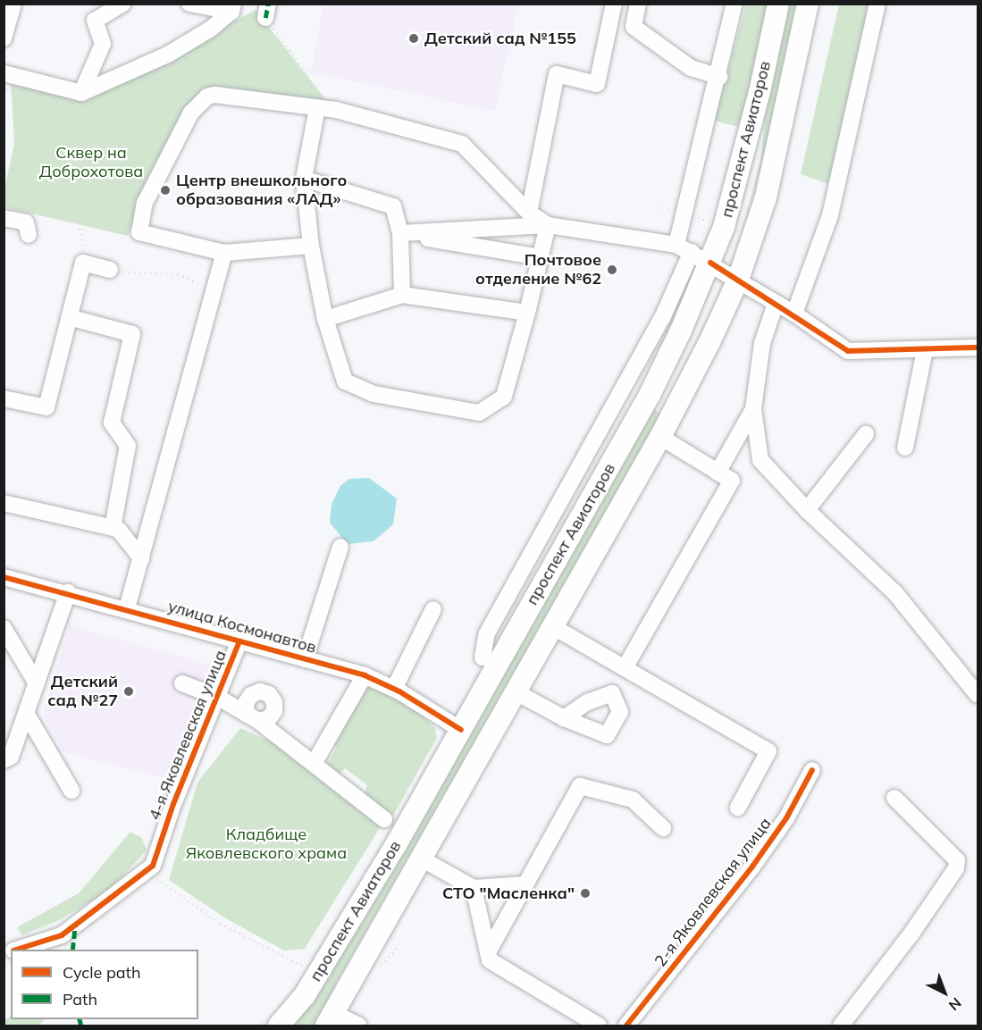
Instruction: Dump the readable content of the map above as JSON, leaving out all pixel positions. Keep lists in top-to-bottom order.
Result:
{
  "streets": {
    "main road": ["проспект Авиаторов"],
    "street": ["улица Космонавтов", "4-я Яковлевская улица", "2-я Яковлевская улица"]
  },
  "crossings": [
    ["проспект Авиаторов", "улица Космонавтов"],
    ["улица Космонавтов", "4-я Яковлевская улица"]
  ],
  "parks": ["Сквер на Доброхотова", "Кладбище Яковлевского храма"],
  "places": [
    "Детский сад №155",
    "Центр внешкольного образования «ЛАД»",
    "Почтовое отделение №62",
    "Детский сад №27",
    "СТО \"Масленка\""
  ],
  "legend": ["Cycle path", "Path"],
  "north": "bottom right"
}
